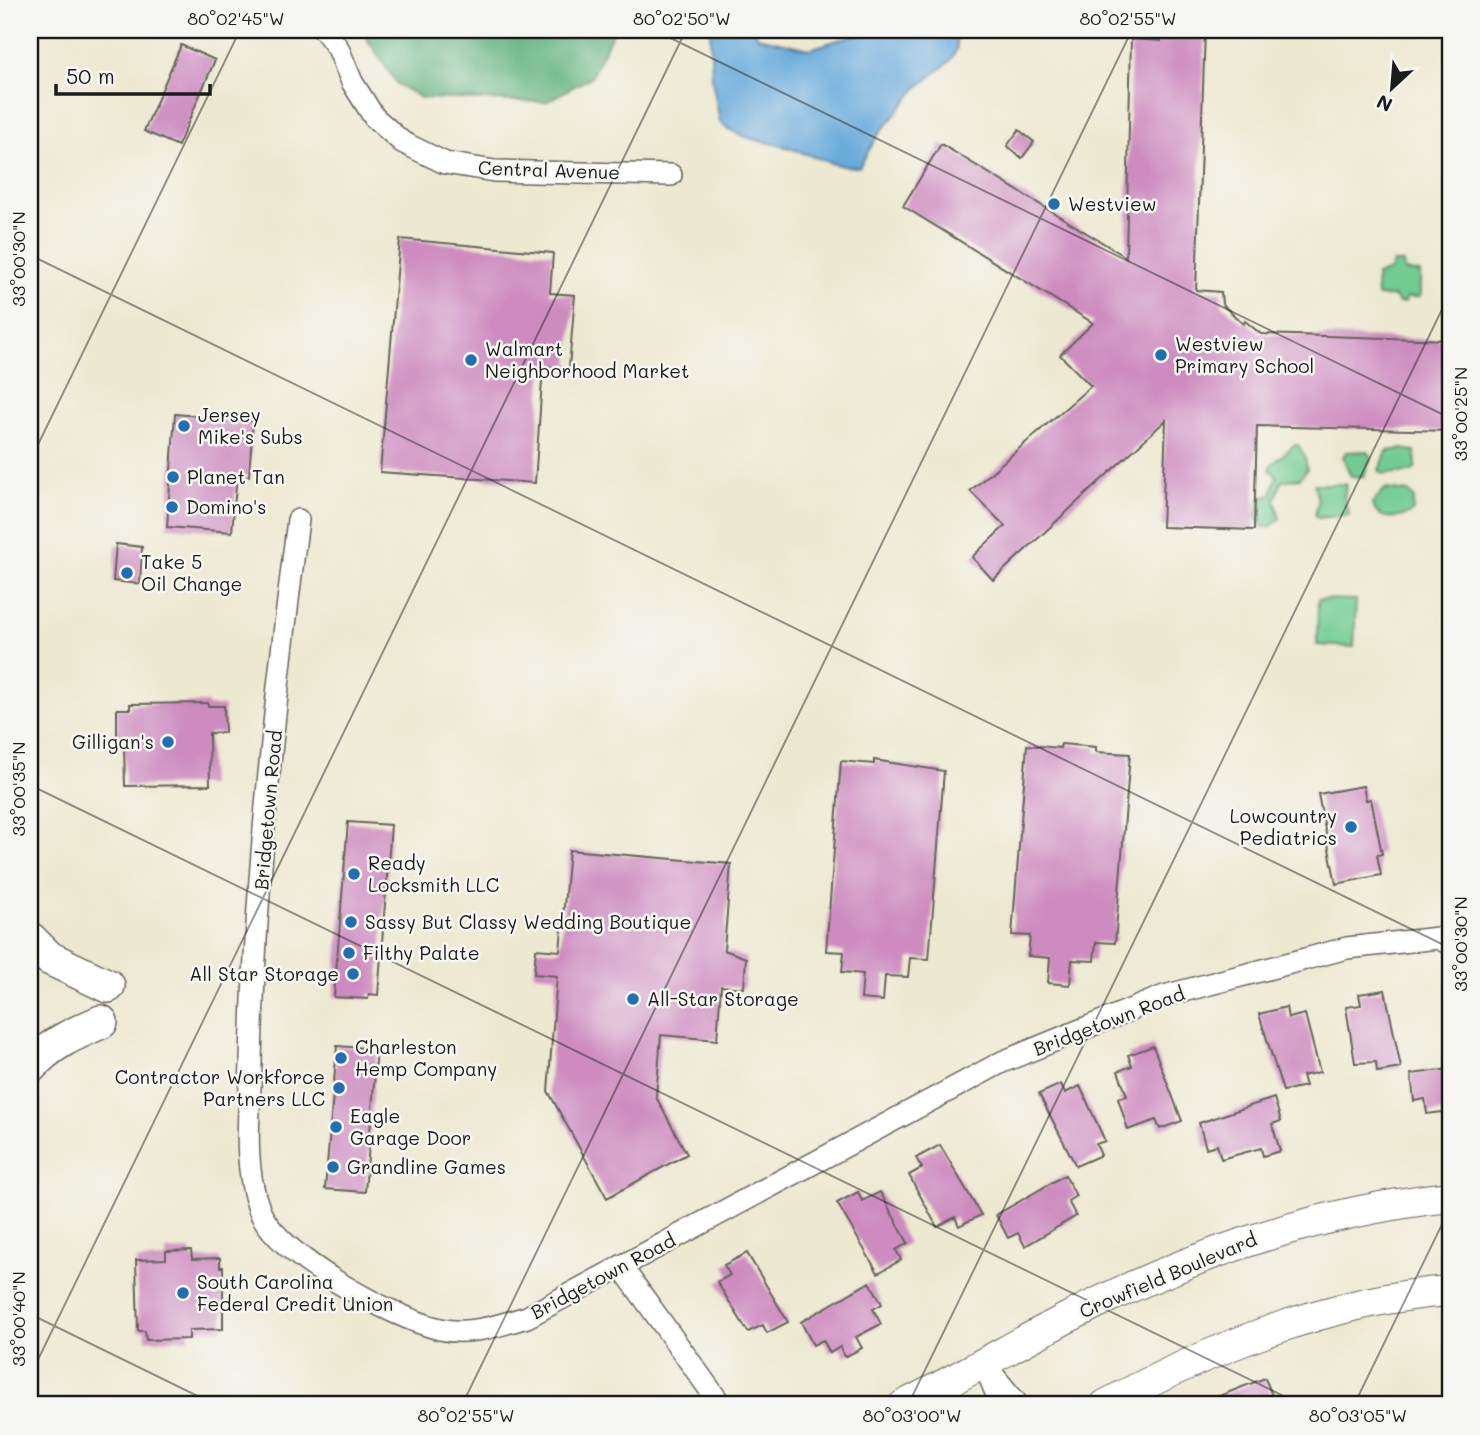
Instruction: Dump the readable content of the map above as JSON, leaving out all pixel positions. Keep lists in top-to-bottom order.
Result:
{
  "streets": {
    "main road": ["Crowfield Boulevard"],
    "street": ["Central Avenue", "Bridgetown Road"]
  },
  "places": [
    "Westview",
    "Westview Primary School",
    "Walmart Neighborhood Market",
    "Jersey Mike's Subs",
    "Planet Tan",
    "Domino's",
    "Take 5 Oil Change",
    "Gilligan's",
    "Lowcountry Pediatrics",
    "Ready Locksmith LLC",
    "Sassy But Classy Wedding Boutique",
    "Filthy Palate",
    "All Star Storage",
    "All-Star Storage",
    "Charleston Hemp Company",
    "Contractor Workforce Partners LLC",
    "Eagle Garage Door",
    "Grandline Games",
    "South Carolina Federal Credit Union"
  ],
  "scale_bar": "50 m",
  "north": "bottom left",
  "coordinates": [
    "80°02'45\"W",
    "80°02'50\"W",
    "80°02'55\"W",
    "33°00'30\"N",
    "33°00'25\"N",
    "33°00'35\"N",
    "33°00'40\"N",
    "80°03'00\"W",
    "80°03'05\"W"
  ]
}
